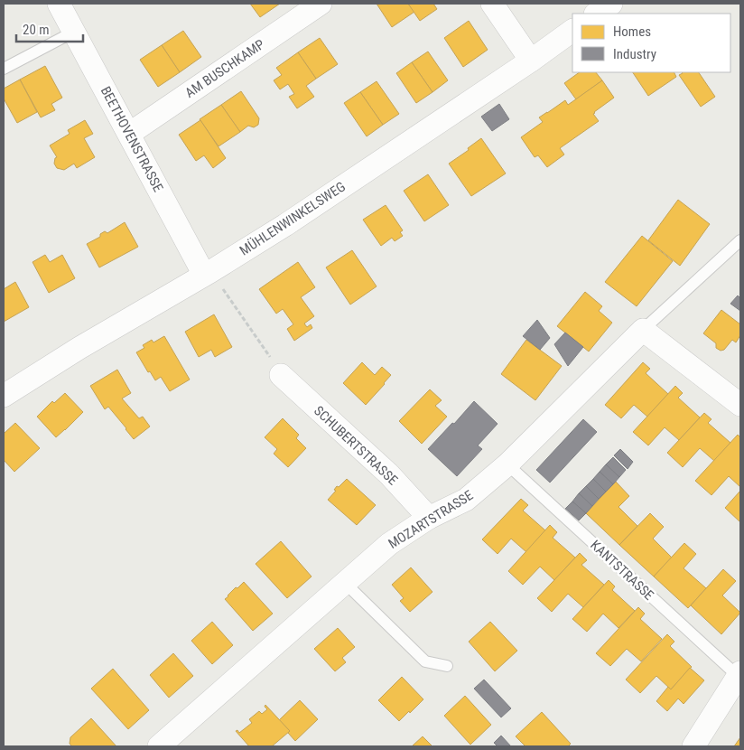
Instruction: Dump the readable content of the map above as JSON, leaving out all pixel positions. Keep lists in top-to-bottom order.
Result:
{
  "streets": {
    "street": [
      "AM BUSCHKAMP",
      "BEETHOVENSTRASSE",
      "MÜHLENWINKELSWEG",
      "SCHUBERTSTRASSE",
      "MOZARTSTRASSE"
    ],
    "lane": ["KANTSTRASSE"]
  },
  "crossings": [
    ["AM BUSCHKAMP", "BEETHOVENSTRASSE"],
    ["BEETHOVENSTRASSE", "MÜHLENWINKELSWEG"],
    ["SCHUBERTSTRASSE", "MOZARTSTRASSE"],
    ["MOZARTSTRASSE", "KANTSTRASSE"]
  ],
  "legend": ["Homes", "Industry"],
  "scale_bar": "20 m"
}
